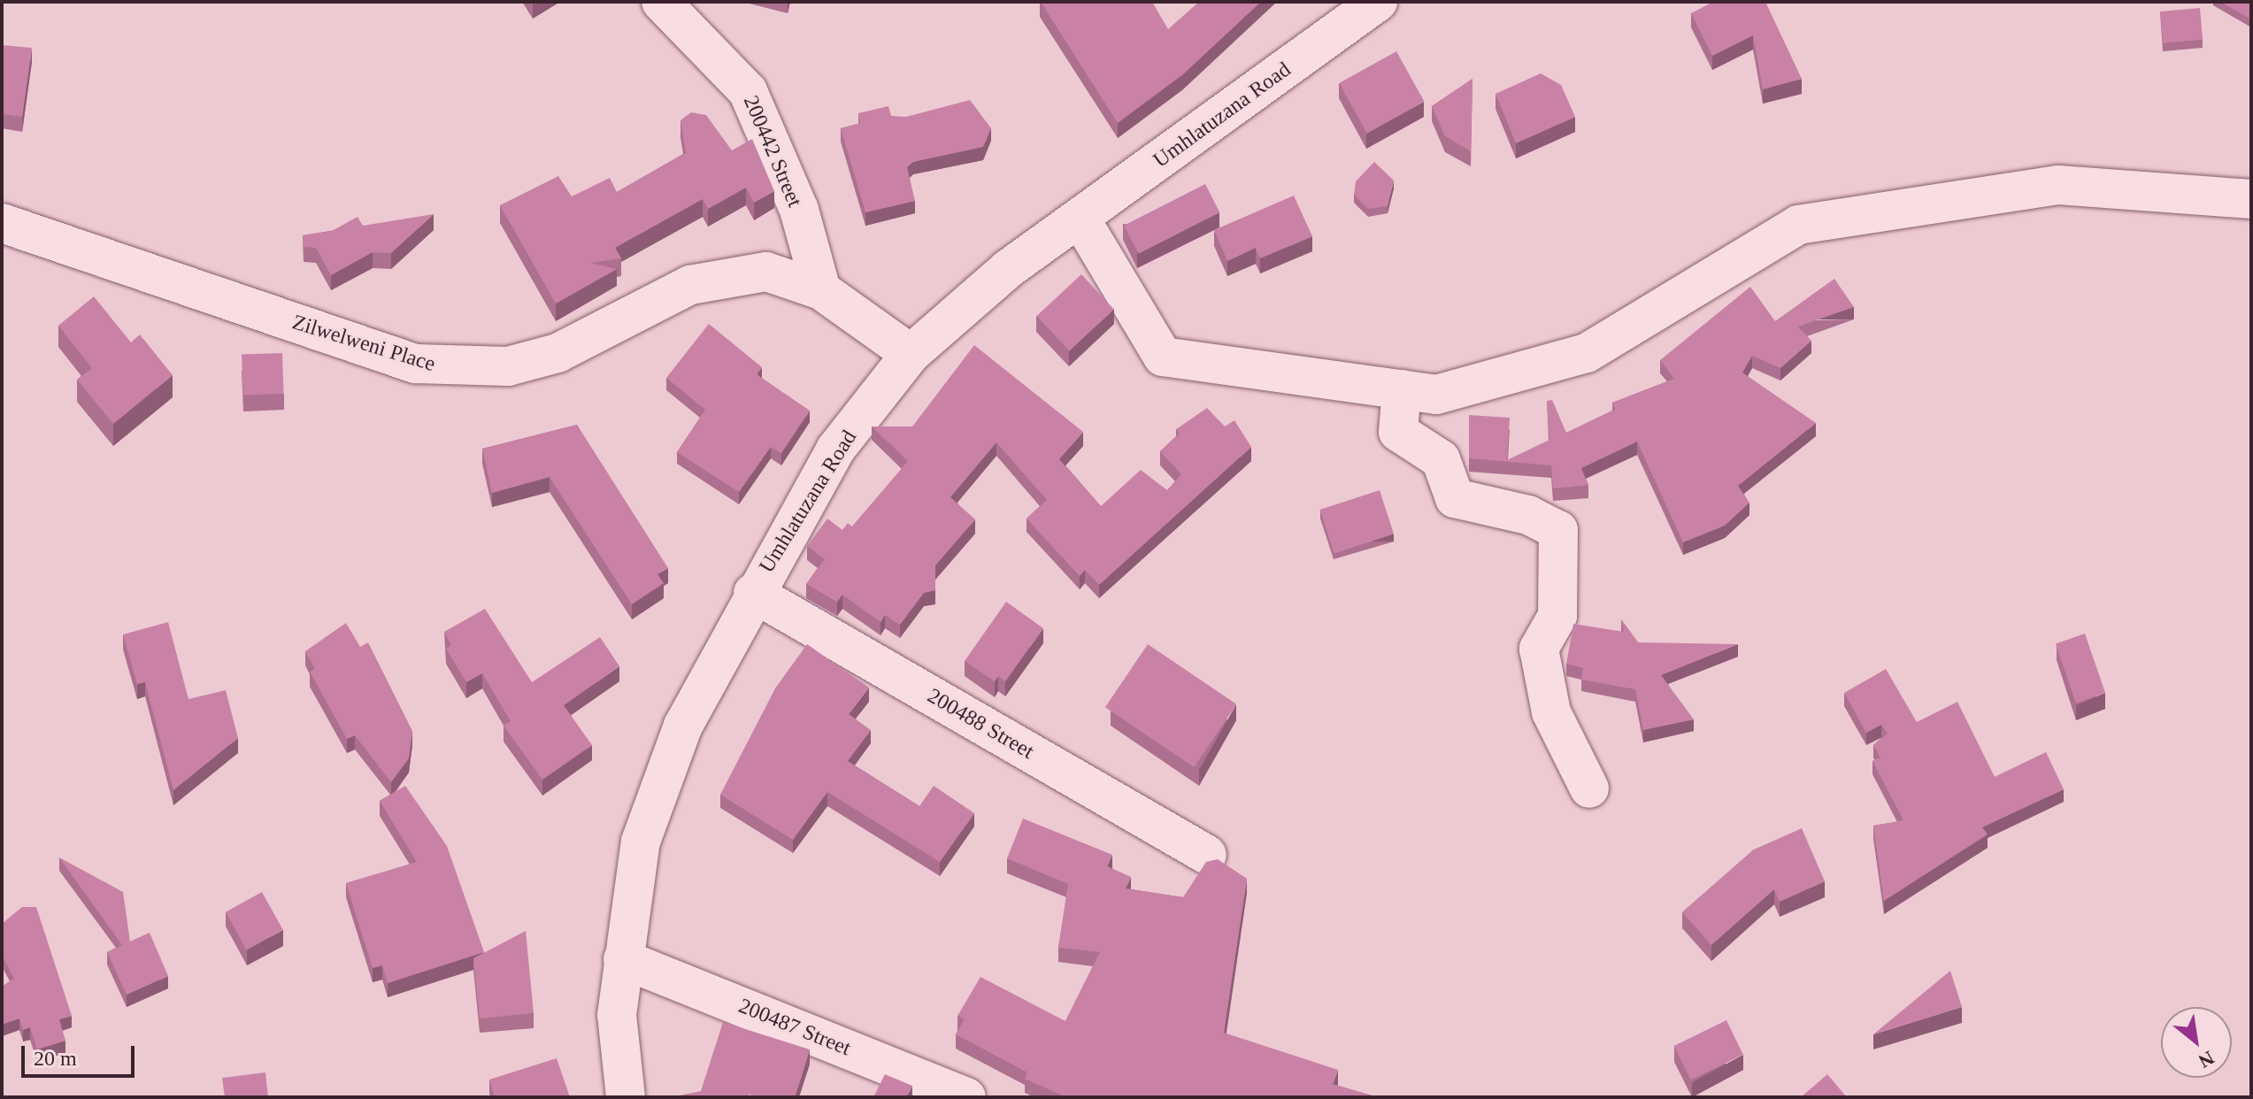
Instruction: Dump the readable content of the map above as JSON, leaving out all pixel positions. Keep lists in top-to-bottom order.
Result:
{
  "streets": {
    "street": [
      "Umhlatuzana Road",
      "200442 Street",
      "Zilwelweni Place",
      "200488 Street",
      "200487 Street"
    ]
  },
  "crossings": [
    ["Umhlatuzana Road", "Zilwelweni Place"],
    ["Umhlatuzana Road", "200488 Street"],
    ["Umhlatuzana Road", "200487 Street"],
    ["200442 Street", "Zilwelweni Place"]
  ],
  "scale_bar": "20 m",
  "north": "bottom right"
}
